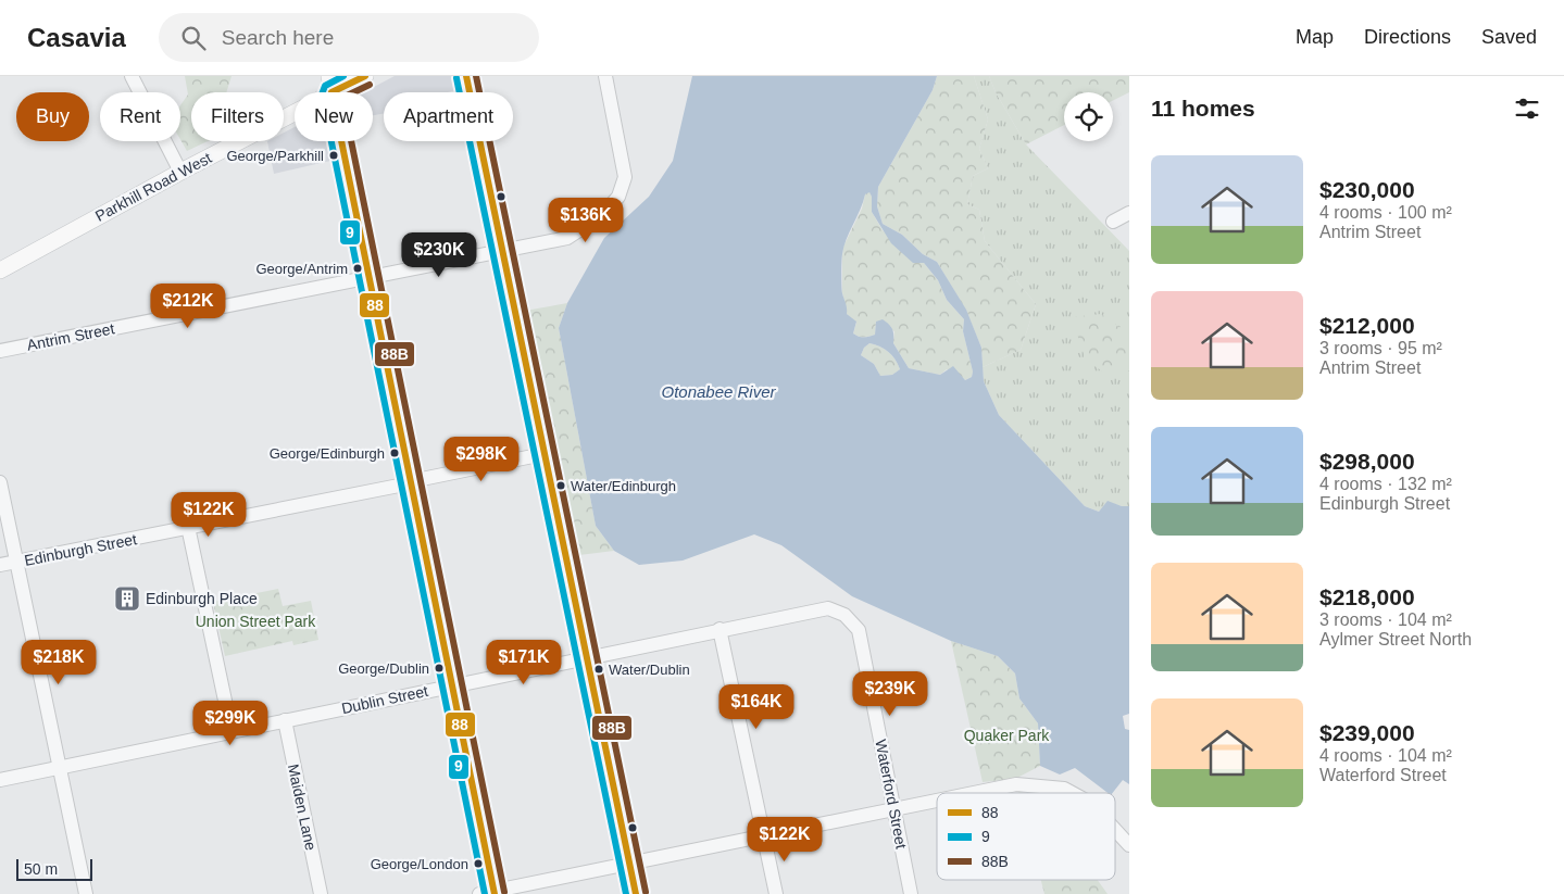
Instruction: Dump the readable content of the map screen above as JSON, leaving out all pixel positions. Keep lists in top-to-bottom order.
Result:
{
  "streets": {
    "main road": ["Parkhill Road West"],
    "street": [
      "Antrim Street",
      "Edinburgh Street",
      "Dublin Street",
      "Waterford Street",
      "Maiden Lane"
    ]
  },
  "crossings": [
    ["Dublin Street", "Waterford Street"],
    ["Dublin Street", "Maiden Lane"]
  ],
  "water": ["Otonabee River"],
  "parks": ["Union Street Park", "Quaker Park"],
  "places": {
    "other": [
      "George/Parkhill",
      "George/Antrim",
      "George/Edinburgh",
      "Water/Edinburgh",
      "George/Dublin",
      "Water/Dublin",
      "George/London"
    ],
    "building": ["Edinburgh Place"]
  },
  "lines": ["transit line 88", "transit line 9", "transit line 88B"],
  "legend": ["88", "9", "88B"],
  "scale_bar": "50 m",
  "page": {
    "header": "Casavia",
    "search": "Search here",
    "nav": ["Map", "Directions", "Saved"],
    "heading": "11 homes",
    "chip": [
      "Buy",
      "Rent",
      "Filters",
      "New",
      "Apartment"
    ],
    "list": [
      {
        "name": "$230,000",
        "note": "4 rooms · 100 m² · Antrim Street"
      },
      {
        "name": "$212,000",
        "note": "3 rooms · 95 m² · Antrim Street"
      },
      {
        "name": "$298,000",
        "note": "4 rooms · 132 m² · Edinburgh Street"
      },
      {
        "name": "$218,000",
        "note": "3 rooms · 104 m² · Aylmer Street North"
      },
      {
        "name": "$239,000",
        "note": "4 rooms · 104 m² · Waterford Street"
      }
    ],
    "price": [
      "$136K",
      "$230K",
      "$212K",
      "$298K",
      "$122K",
      "$218K",
      "$171K",
      "$239K",
      "$164K",
      "$299K",
      "$122K"
    ],
    "scale": "50 m"
  }
}
